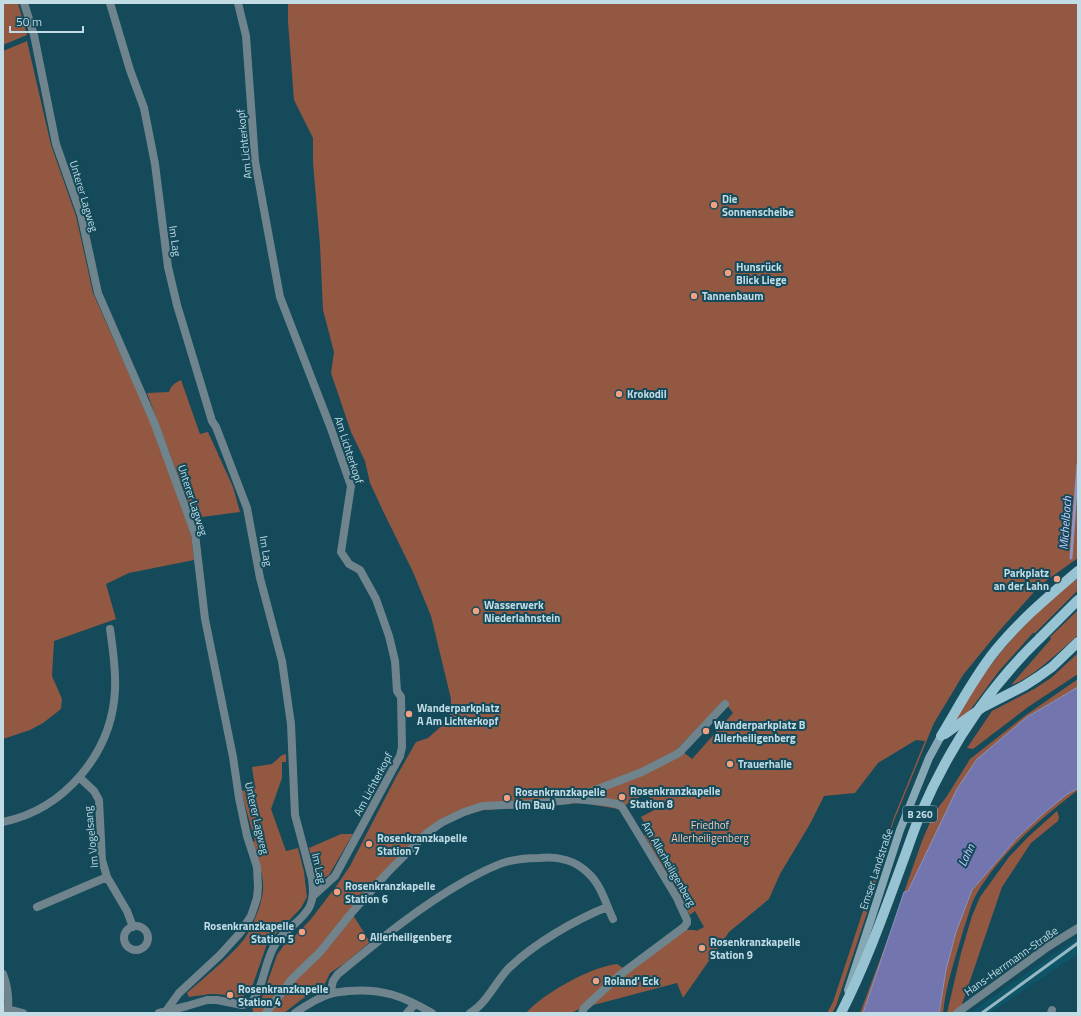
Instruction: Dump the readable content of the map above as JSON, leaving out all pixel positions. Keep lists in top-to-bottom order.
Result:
{
  "streets": {
    "main road": ["B 260"],
    "street": [
      "Am Lichterkopf",
      "Unterer Lagweg",
      "Im Lag",
      "Im Vogelsang",
      "Am Allerheiligenberg",
      "Emser Landstraße",
      "Hans-Herrmann-Straße"
    ]
  },
  "crossings": [
    ["Am Lichterkopf", "Im Lag"],
    ["Unterer Lagweg", "Im Lag"],
    ["B 260", "Emser Landstraße"]
  ],
  "water": ["Michelbach", "Lahn"],
  "parks": ["Friedhof Allerheiligenberg"],
  "places": [
    "Die Sonnenscheibe",
    "Hunsrück Blick Liege",
    "Tannenbaum",
    "Krokodil",
    "Parkplatz an der Lahn",
    "Wasserwerk Niederlahnstein",
    "Wanderparkplatz A Am Lichterkopf",
    "Wanderparkplatz B Allerheiligenberg",
    "Trauerhalle",
    "Rosenkranzkapelle Station 8",
    "Rosenkranzkapelle (Im Bau)",
    "Rosenkranzkapelle Station 7",
    "Rosenkranzkapelle Station 6",
    "Rosenkranzkapelle Station 5",
    "Allerheiligenberg",
    "Rosenkranzkapelle Station 9",
    "Roland' Eck",
    "Rosenkranzkapelle Station 4"
  ],
  "scale_bar": "50 m"
}
